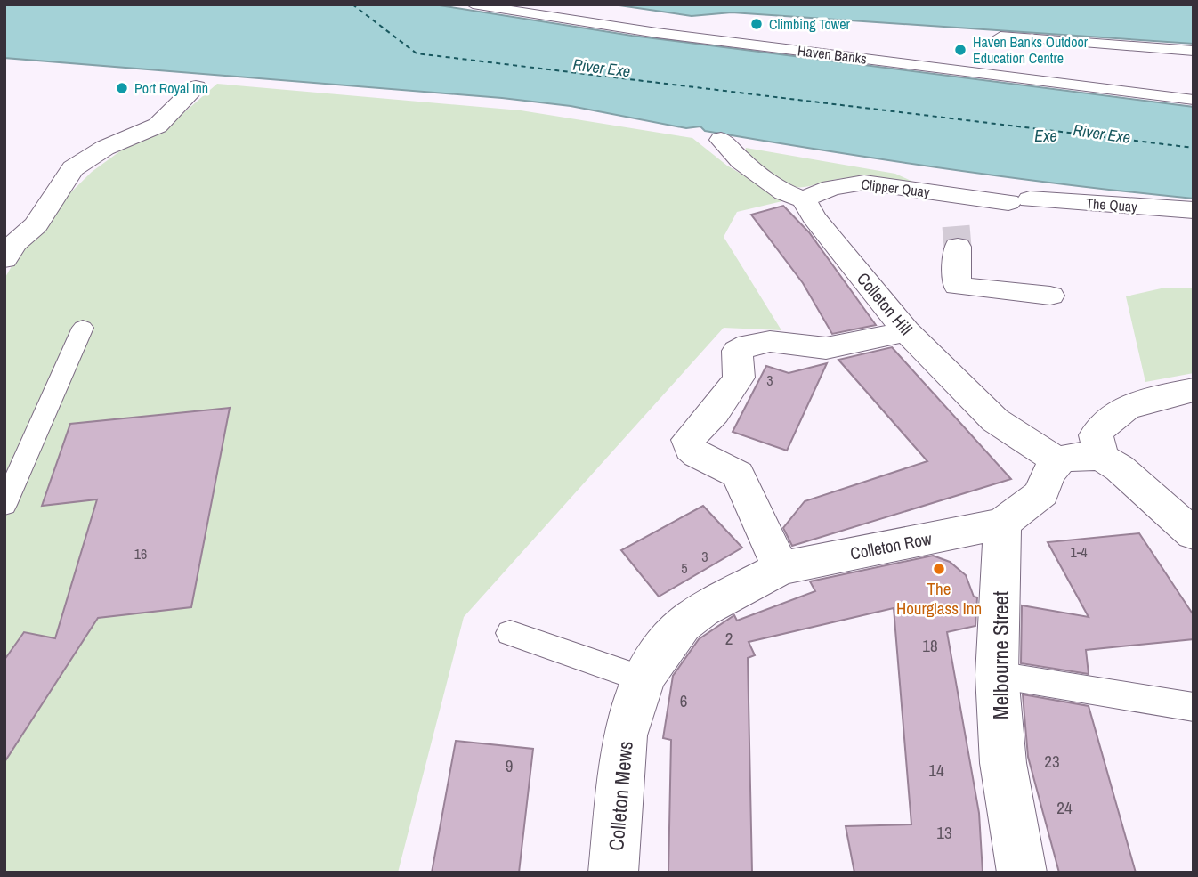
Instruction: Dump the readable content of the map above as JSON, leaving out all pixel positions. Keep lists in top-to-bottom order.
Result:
{
  "streets": {
    "street": [
      "Clipper Quay",
      "The Quay",
      "Colleton Hill",
      "Colleton Row",
      "Melbourne Street",
      "Colleton Mews"
    ],
    "lane": ["Haven Banks"]
  },
  "crossings": [
    ["Clipper Quay", "The Quay"],
    ["Clipper Quay", "Colleton Hill"],
    ["Colleton Row", "Melbourne Street"],
    ["Colleton Row", "Colleton Mews"]
  ],
  "water": ["River Exe", "Exe"],
  "places": [
    "Climbing Tower",
    "Haven Banks Outdoor Education Centre",
    "Port Royal Inn",
    "The Hourglass Inn"
  ],
  "house_numbers": [
    "3",
    "1-4",
    "16",
    "3",
    "5",
    "2",
    "18",
    "6",
    "23",
    "9",
    "14",
    "24",
    "13"
  ]
}
